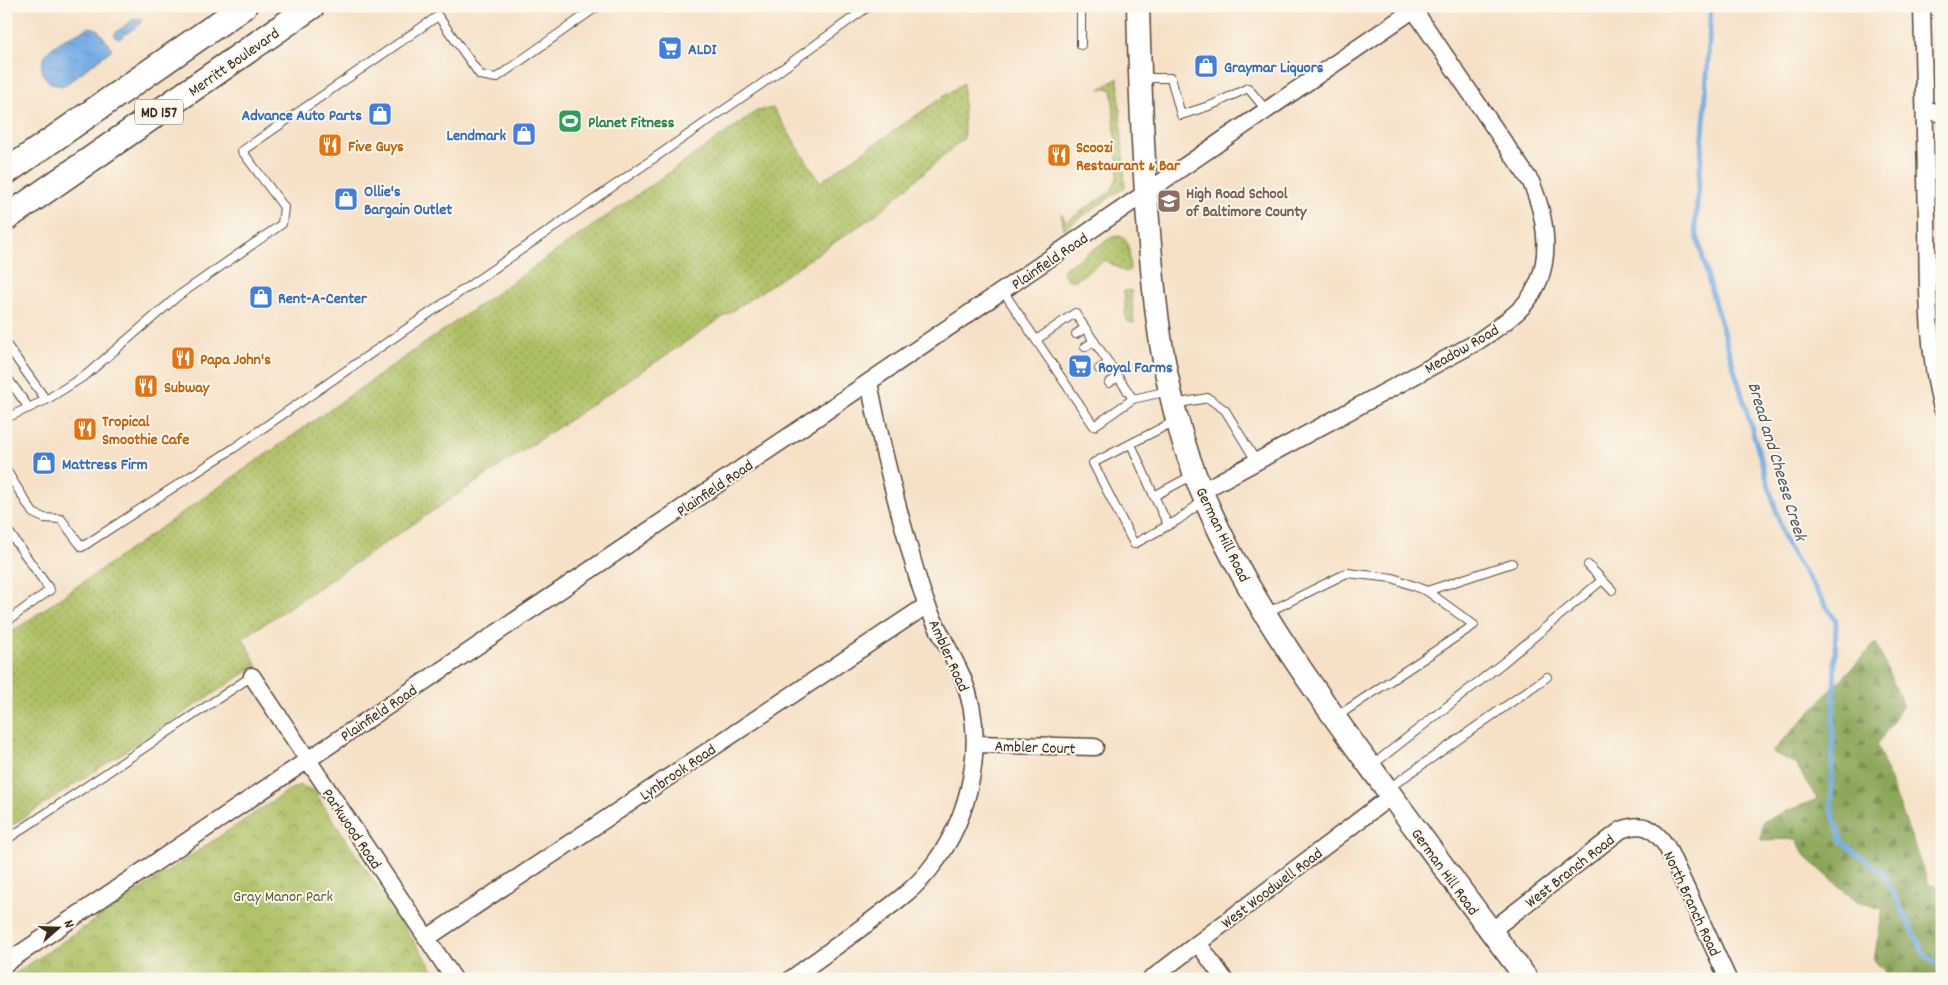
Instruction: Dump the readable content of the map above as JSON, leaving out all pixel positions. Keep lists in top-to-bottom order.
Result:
{
  "streets": {
    "main road": ["Merritt Boulevard", "MD 157"],
    "street": [
      "Plainfield Road",
      "Meadow Road",
      "German Hill Road",
      "Ambler Road",
      "Ambler Court",
      "Lynbrook Road",
      "Parkwood Road",
      "West Branch Road",
      "West Woodwell Road",
      "North Branch Road"
    ]
  },
  "crossings": [
    ["Plainfield Road", "Meadow Road"],
    ["Plainfield Road", "German Hill Road"],
    ["Plainfield Road", "Ambler Road"],
    ["Plainfield Road", "Parkwood Road"],
    ["Meadow Road", "German Hill Road"],
    ["German Hill Road", "West Branch Road"],
    ["German Hill Road", "West Woodwell Road"],
    ["Ambler Road", "Ambler Court"],
    ["Ambler Road", "Lynbrook Road"],
    ["Lynbrook Road", "Parkwood Road"],
    ["West Branch Road", "North Branch Road"]
  ],
  "water": ["Bread and Cheese Creek"],
  "parks": ["Gray Manor Park"],
  "places": {
    "supermarket": ["ALDI", "Royal Farms"],
    "shop": [
      "Graymar Liquors",
      "Advance Auto Parts",
      "Lendmark",
      "Ollie's Bargain Outlet",
      "Rent-A-Center",
      "Mattress Firm"
    ],
    "sports": ["Planet Fitness"],
    "restaurant": [
      "Five Guys",
      "Scoozi Restaurant & Bar",
      "Papa John's",
      "Subway",
      "Tropical Smoothie Cafe"
    ],
    "school or university": ["High Road School of Baltimore County"]
  },
  "north": "right"
}
